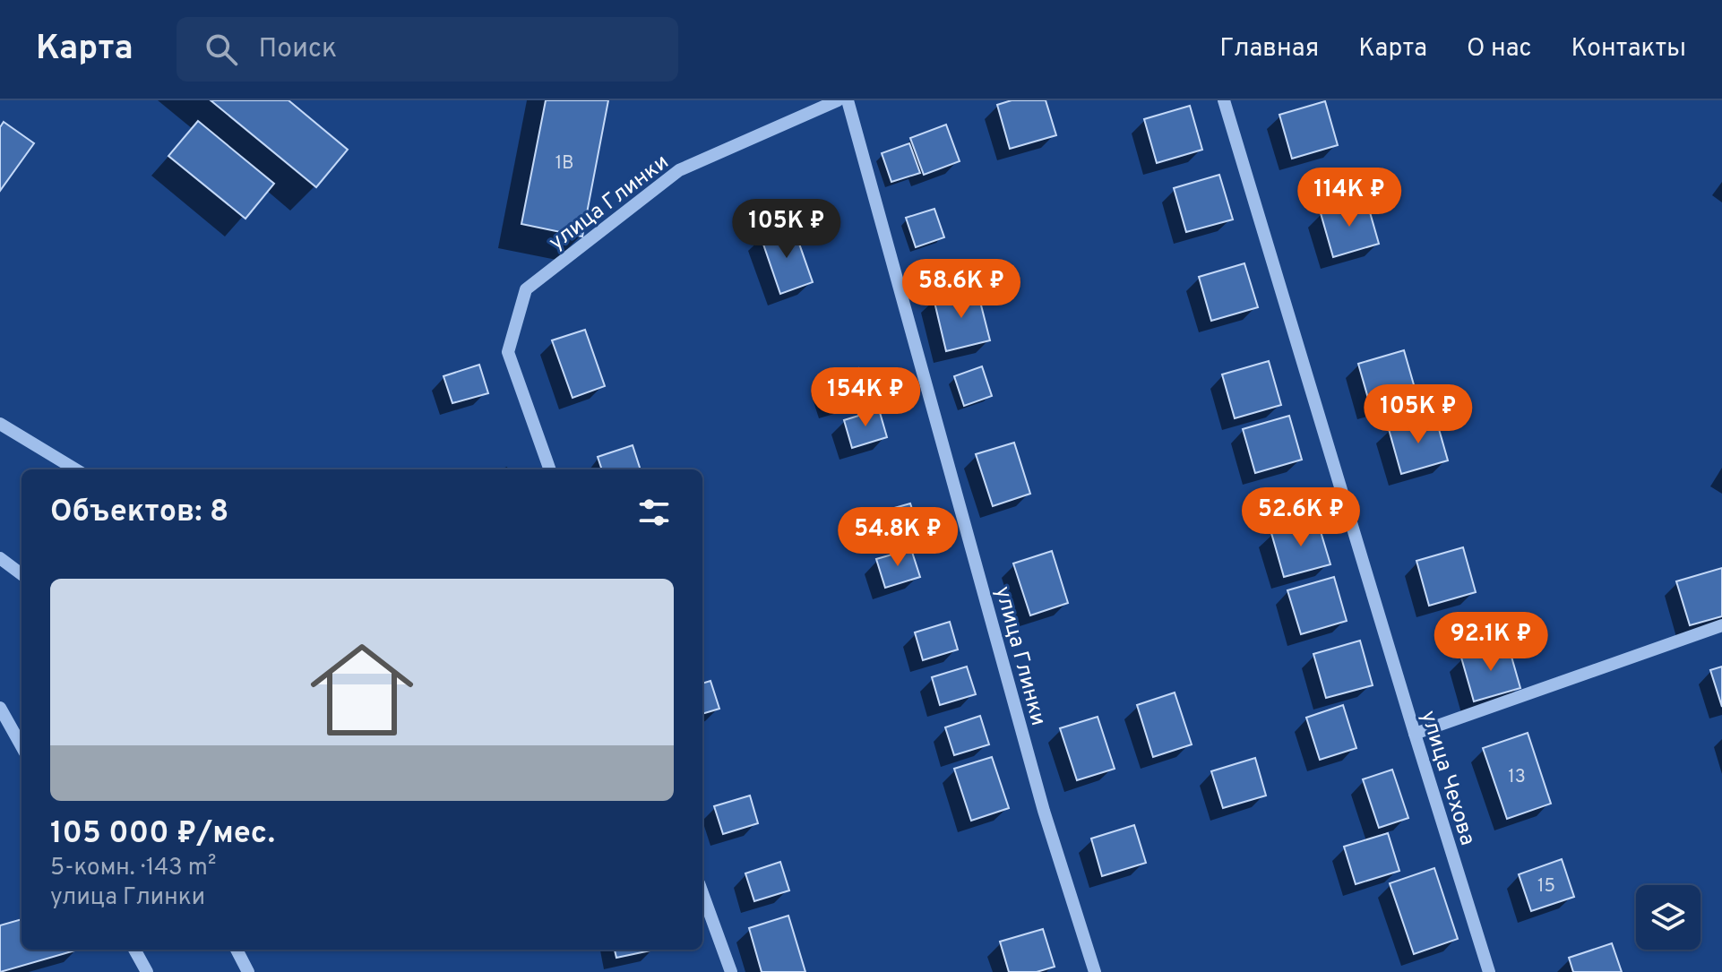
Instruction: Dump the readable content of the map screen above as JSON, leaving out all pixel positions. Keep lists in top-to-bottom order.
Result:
{
  "streets": {
    "street": ["улица Глинки", "улица Чехова"]
  },
  "house_numbers": ["1В", "13", "15"],
  "page": {
    "header": "Карта",
    "search": "Поиск",
    "nav": [
      "Главная",
      "Карта",
      "О нас",
      "Контакты"
    ],
    "price": [
      "114K ₽",
      "105K ₽",
      "58.6K ₽",
      "154K ₽",
      "105K ₽",
      "52.6K ₽",
      "54.8K ₽",
      "92.1K ₽"
    ],
    "heading": "Объектов: 8",
    "list": [
      {
        "name": "105 000 ₽/мес.",
        "note": "5-комн. · 143 m² · улица Глинки"
      }
    ]
  }
}
